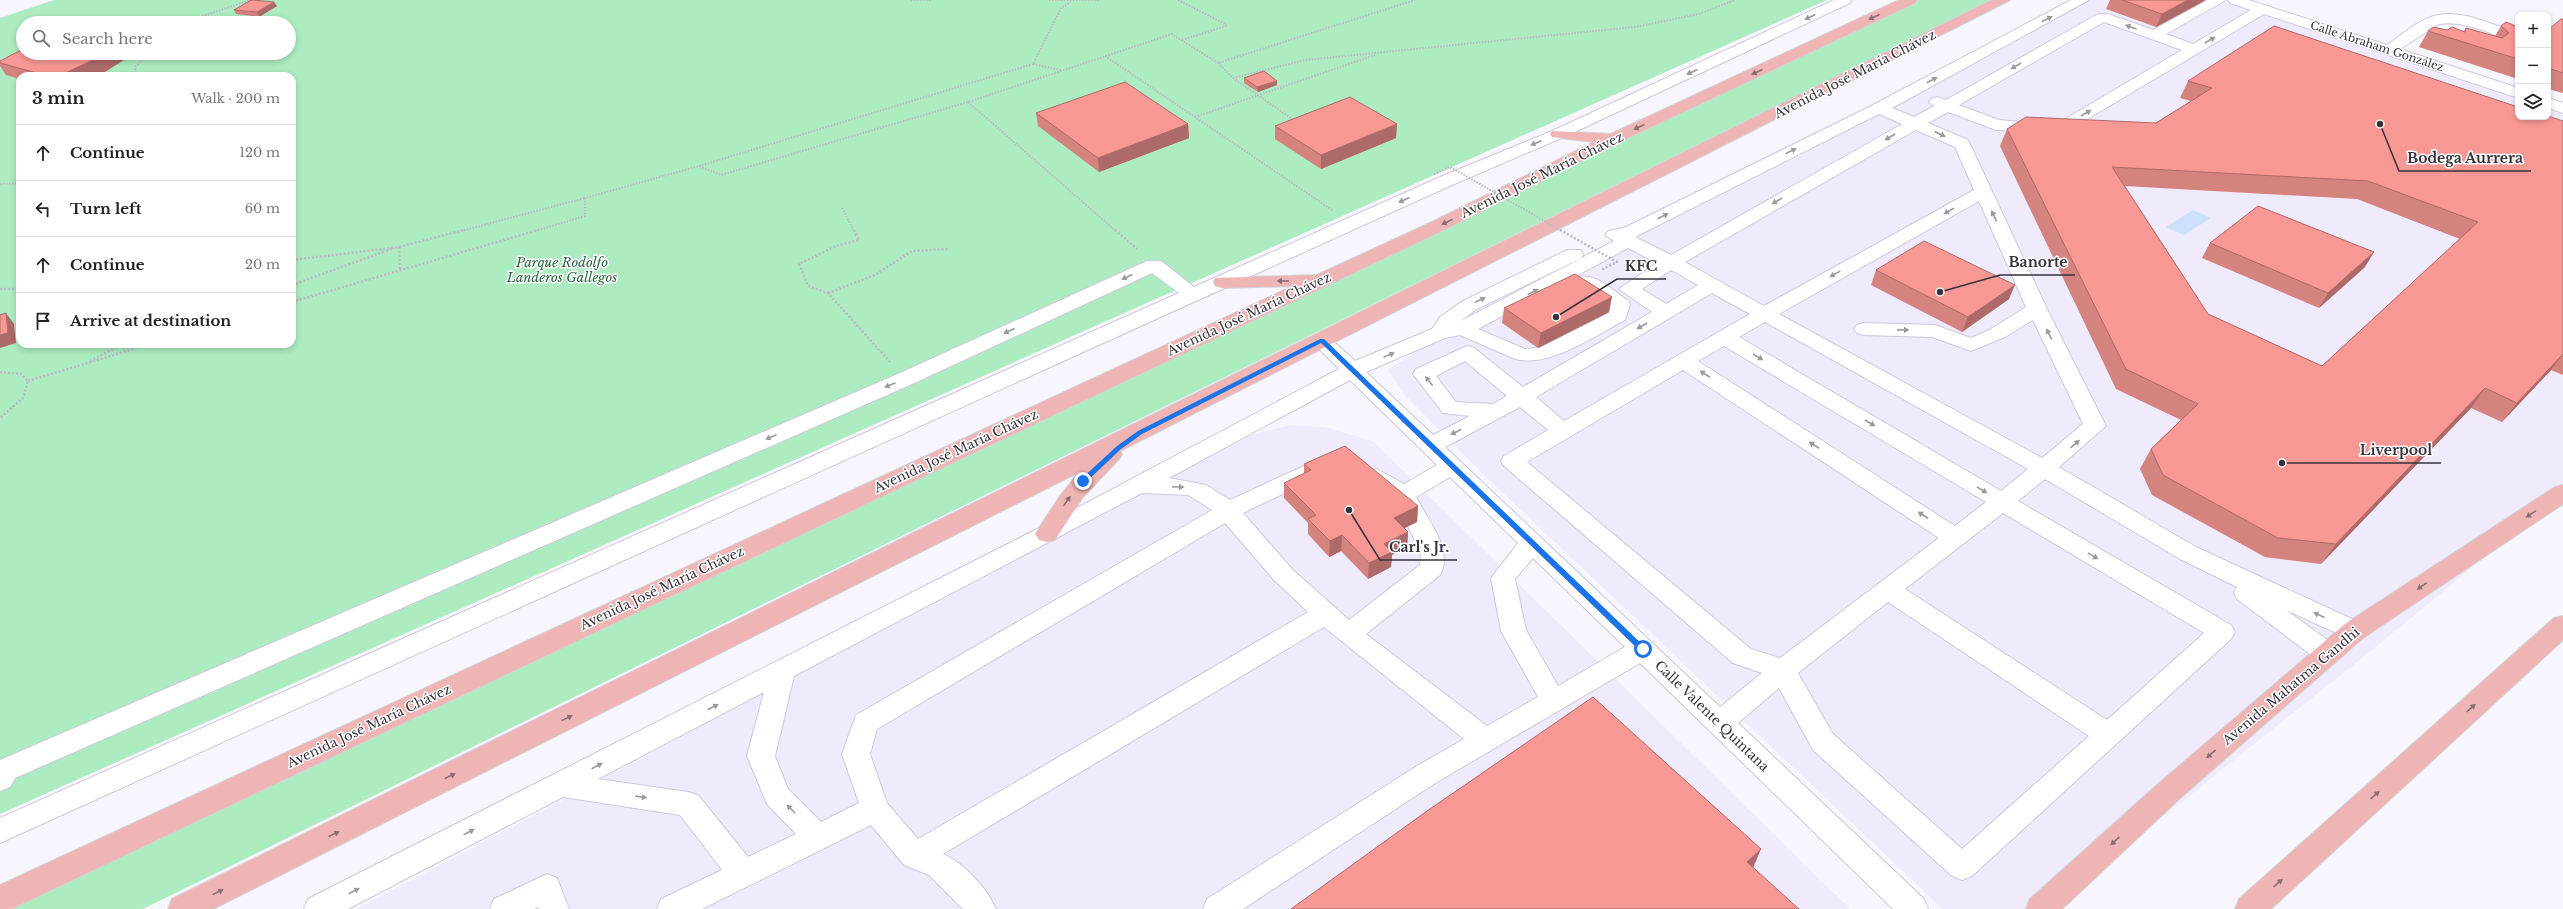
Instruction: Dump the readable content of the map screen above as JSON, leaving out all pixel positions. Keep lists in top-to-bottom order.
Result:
{
  "streets": {
    "main road": ["Avenida José María Chávez", "Avenida Mahatma Gandhi"],
    "street": ["Calle Abraham González", "Calle Valente Quintana"]
  },
  "crossings": [
    ["Avenida José María Chávez", "Calle Valente Quintana"]
  ],
  "parks": ["Parque Rodolfo Landeros Gallegos"],
  "places": [
    "Bodega Aurrera",
    "Banorte",
    "KFC",
    "Liverpool",
    "Carl's Jr."
  ],
  "page": {
    "map_buttons": ["+", "−"],
    "search": "Search here",
    "heading": ["3 min", "Walk · 200 m"],
    "list": [
      ["Continue", "120 m"],
      ["Turn left", "60 m"],
      ["Continue", "20 m"],
      "Arrive at destination"
    ]
  }
}
